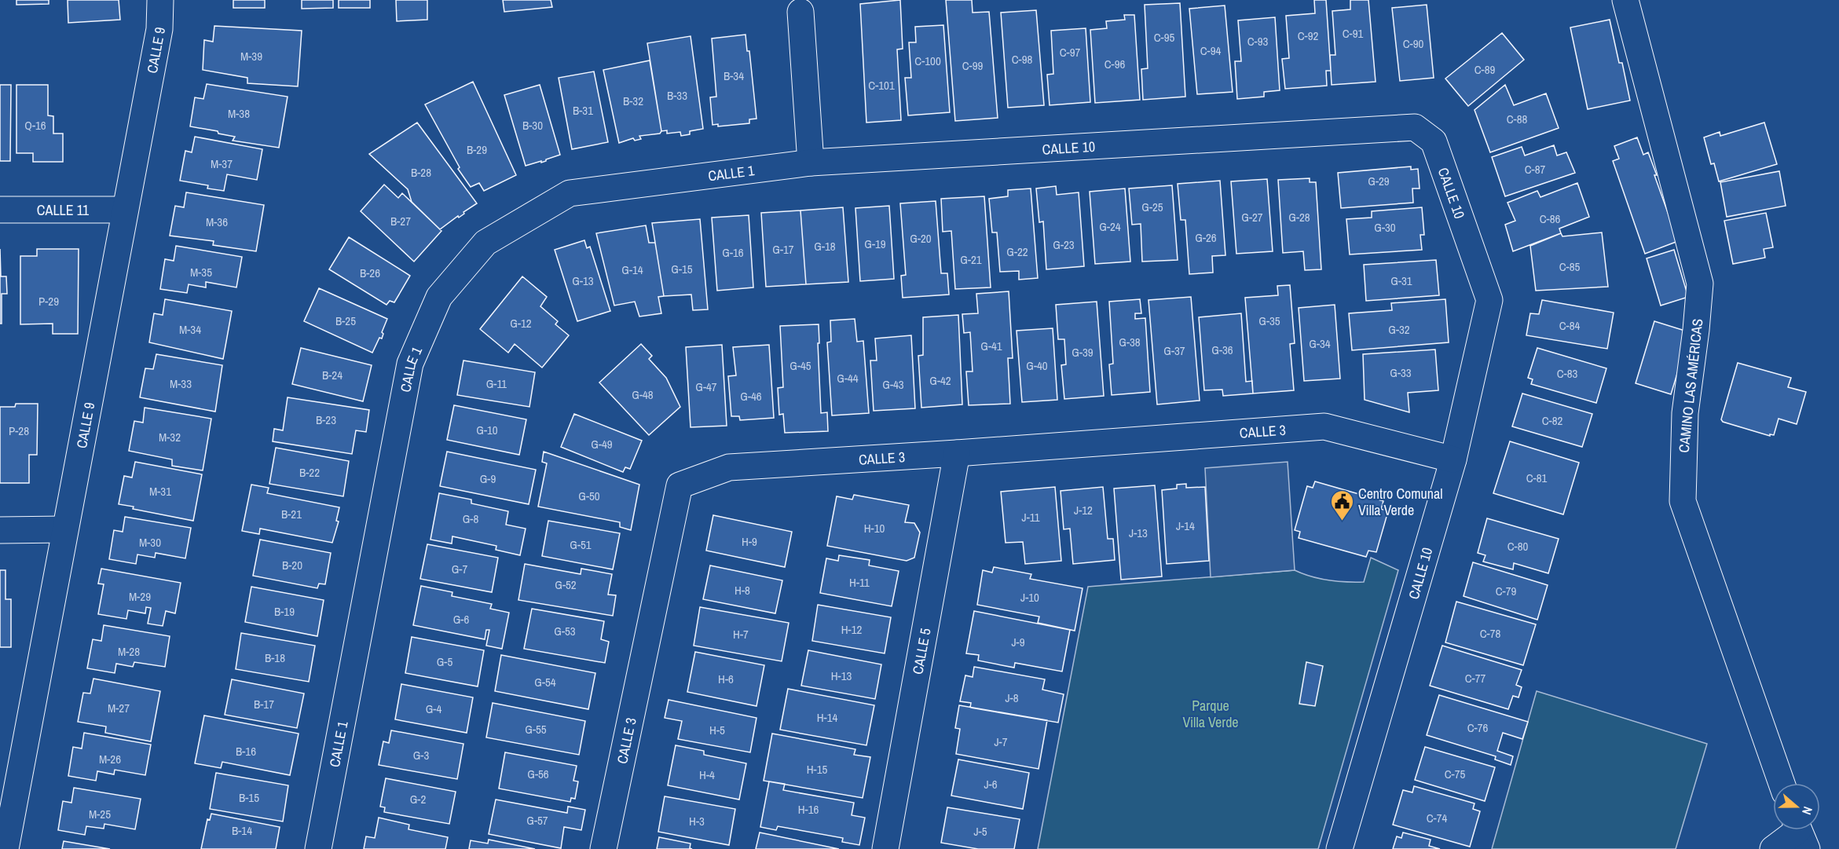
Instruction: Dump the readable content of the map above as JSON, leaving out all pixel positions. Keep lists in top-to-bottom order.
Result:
{
  "streets": {
    "street": [
      "CALLE 9",
      "CALLE 10",
      "CALLE 1",
      "CALLE 11",
      "CAMINO LAS AMÉRICAS",
      "CALLE 3",
      "CALLE 5"
    ]
  },
  "crossings": [
    ["CALLE 9", "CALLE 11"],
    ["CALLE 10", "CALLE 1"],
    ["CALLE 10", "CALLE 3"],
    ["CALLE 3", "CALLE 5"]
  ],
  "parks": ["Parque Villa Verde"],
  "places": {
    "public building": ["Centro Comunal Villa Verde"]
  },
  "house_numbers": [
    "C-91",
    "C-92",
    "C-95",
    "C-93",
    "C-90",
    "C-94",
    "C-97",
    "M-39",
    "C-98",
    "C-100",
    "C-96",
    "C-99",
    "C-89",
    "B-34",
    "C-101",
    "B-33",
    "B-32",
    "B-31",
    "M-38",
    "C-88",
    "Q-16",
    "B-30",
    "B-29",
    "M-37",
    "C-87",
    "B-28",
    "G-29",
    "G-25",
    "G-27",
    "G-28",
    "C-86",
    "B-27",
    "M-36",
    "G-24",
    "G-30",
    "G-26",
    "G-20",
    "G-19",
    "G-23",
    "G-18",
    "G-17",
    "G-22",
    "G-16",
    "G-21",
    "C-85",
    "G-15",
    "G-14",
    "M-35",
    "B-26",
    "G-13",
    "G-31",
    "P-29",
    "B-25",
    "G-35",
    "G-12",
    "C-84",
    "M-34",
    "G-32",
    "G-38",
    "G-34",
    "G-41",
    "G-36",
    "G-37",
    "G-39",
    "G-45",
    "G-40",
    "G-33",
    "C-83",
    "B-24",
    "G-44",
    "G-42",
    "M-33",
    "G-11",
    "G-43",
    "G-47",
    "G-48",
    "G-46",
    "B-23",
    "C-82",
    "G-10",
    "P-28",
    "M-32",
    "G-49",
    "B-22",
    "C-81",
    "G-9",
    "M-31",
    "G-50",
    "J-12",
    "B-21",
    "J-11",
    "G-8",
    "J-14",
    "H-10",
    "J-13",
    "H-9",
    "M-30",
    "G-51",
    "C-80",
    "B-20",
    "G-7",
    "H-11",
    "G-52",
    "H-8",
    "C-79",
    "M-29",
    "J-10",
    "B-19",
    "G-6",
    "H-12",
    "G-53",
    "C-78",
    "H-7",
    "J-9",
    "M-28",
    "B-18",
    "G-5",
    "H-13",
    "C-77",
    "H-6",
    "G-54",
    "J-8",
    "B-17",
    "M-27",
    "G-4",
    "H-14",
    "C-76",
    "G-55",
    "H-5",
    "J-7",
    "B-16",
    "G-3",
    "M-26",
    "H-15",
    "G-56",
    "C-75",
    "H-4",
    "J-6",
    "B-15",
    "G-2",
    "H-16",
    "M-25",
    "C-74",
    "G-57",
    "H-3",
    "B-14",
    "J-5"
  ],
  "north": "right"
}
